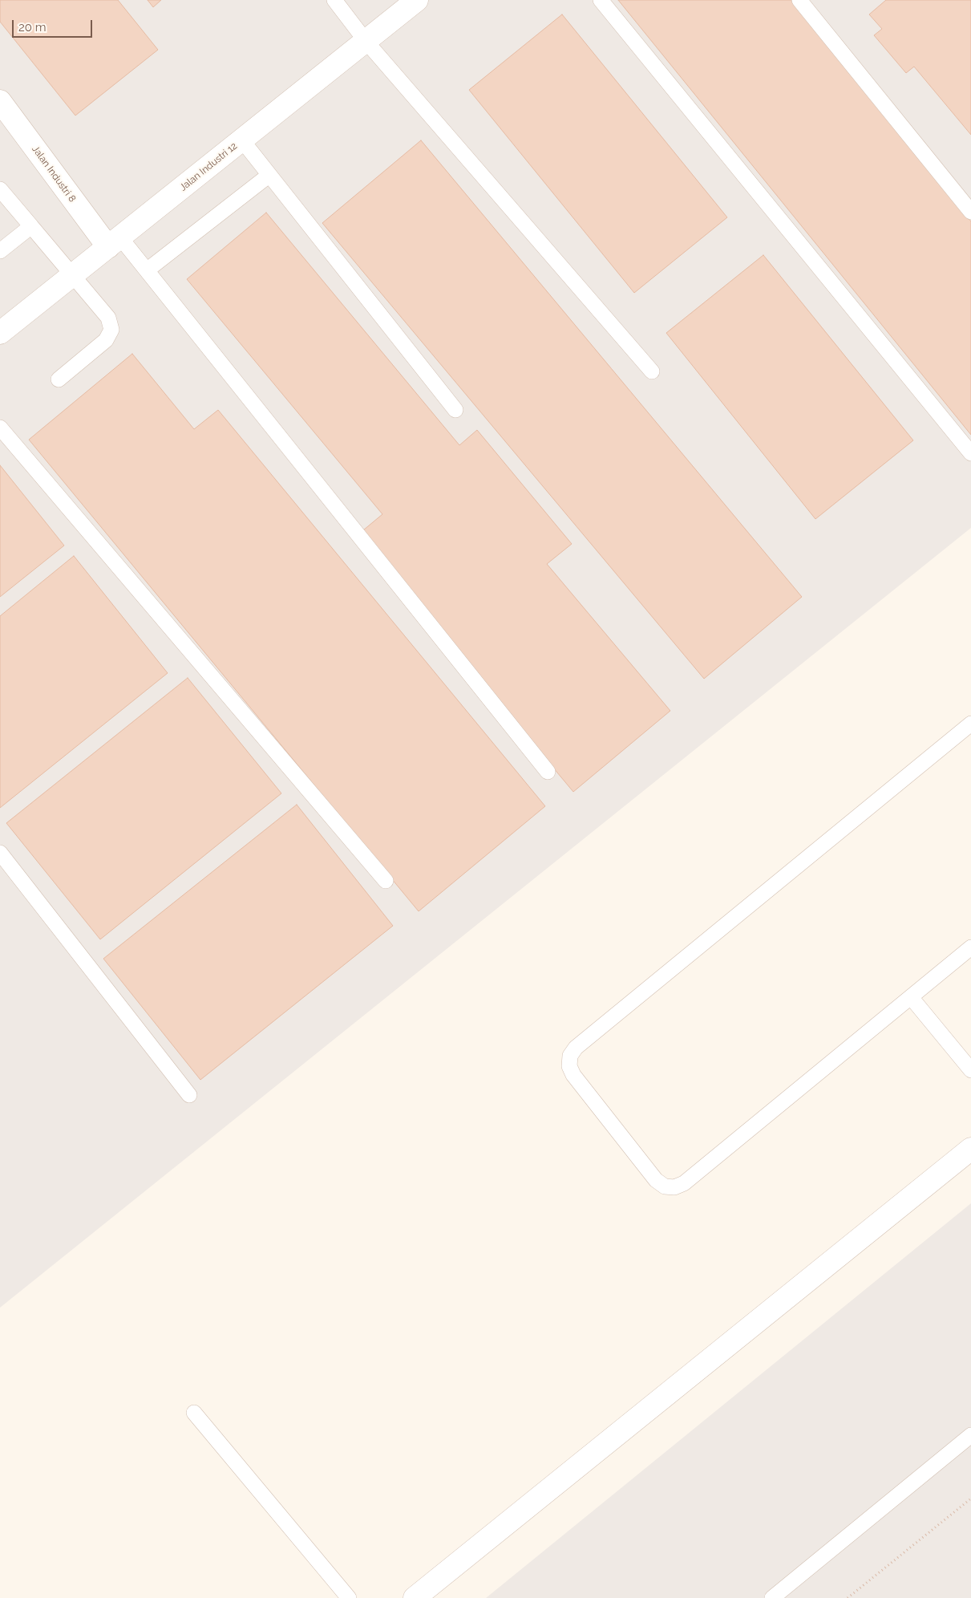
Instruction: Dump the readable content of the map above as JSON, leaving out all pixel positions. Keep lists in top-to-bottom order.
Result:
{
  "streets": {
    "street": ["Jalan Industri 12", "Jalan Industri 8"]
  },
  "crossings": [
    ["Jalan Industri 12", "Jalan Industri 8"]
  ],
  "scale_bar": "20 m"
}
